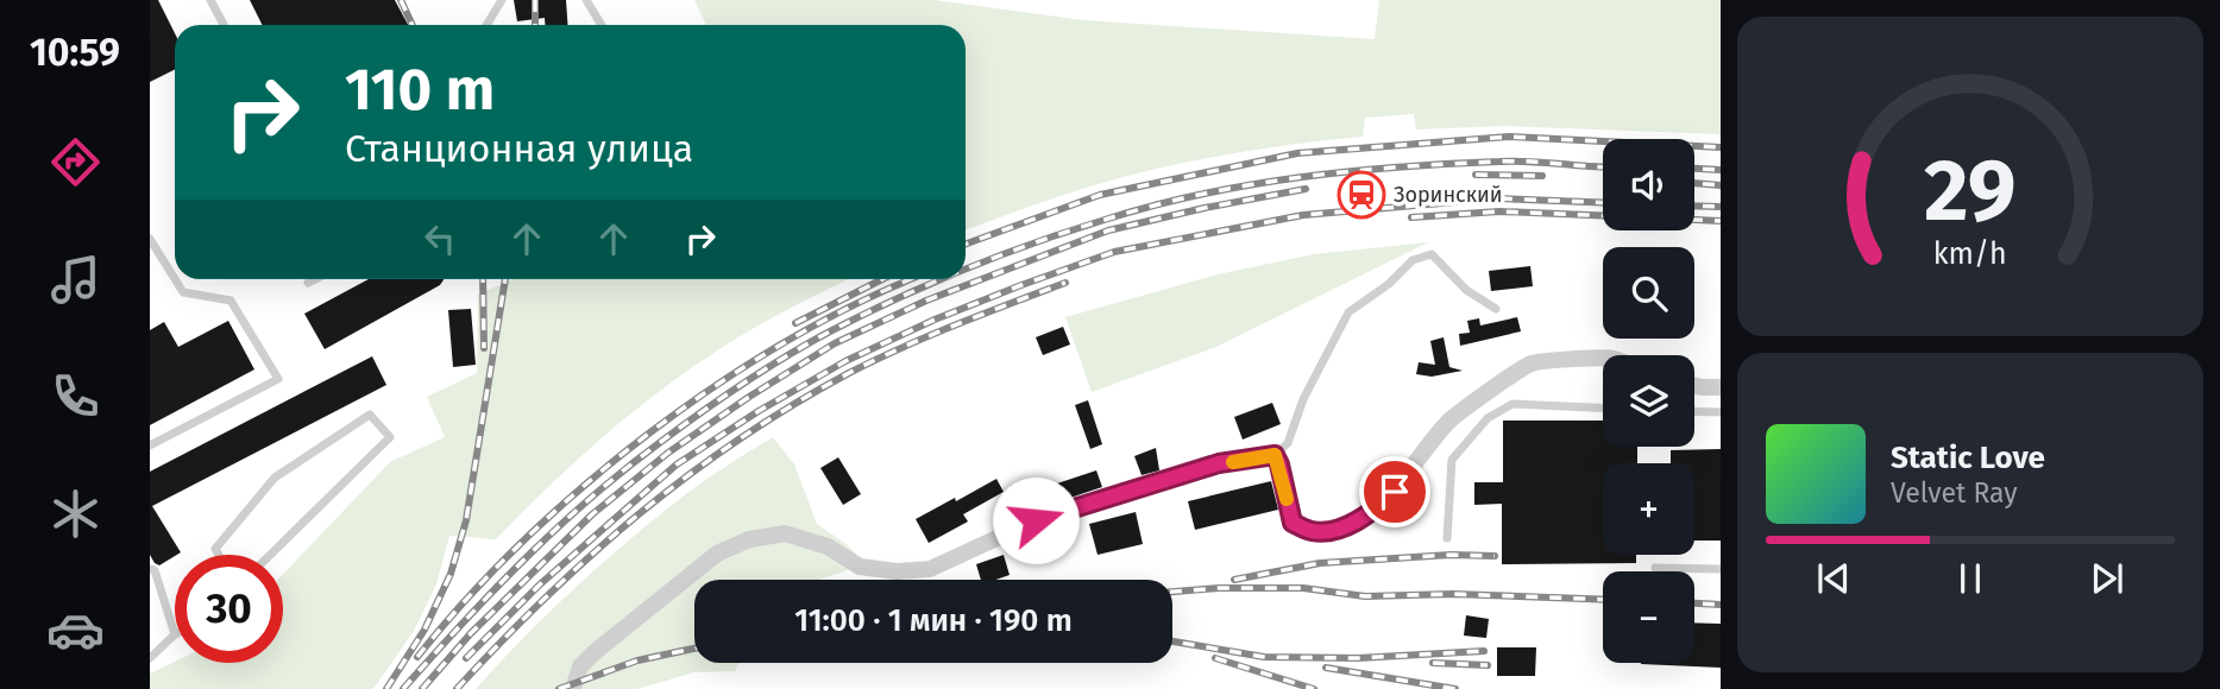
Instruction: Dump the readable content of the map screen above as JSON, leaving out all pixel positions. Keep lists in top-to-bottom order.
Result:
{
  "places": {
    "station": ["Зоринский"]
  },
  "page": {
    "tabs": "10:59",
    "turn": ["110 m", "Станционная улица"],
    "map_buttons": ["+", "−"],
    "song": ["Static Love", "Velvet Ray"],
    "limit": "30",
    "trip": "11:00 · 1 мин · 190 m",
    "gauge": ["29", "km/h"]
  }
}
